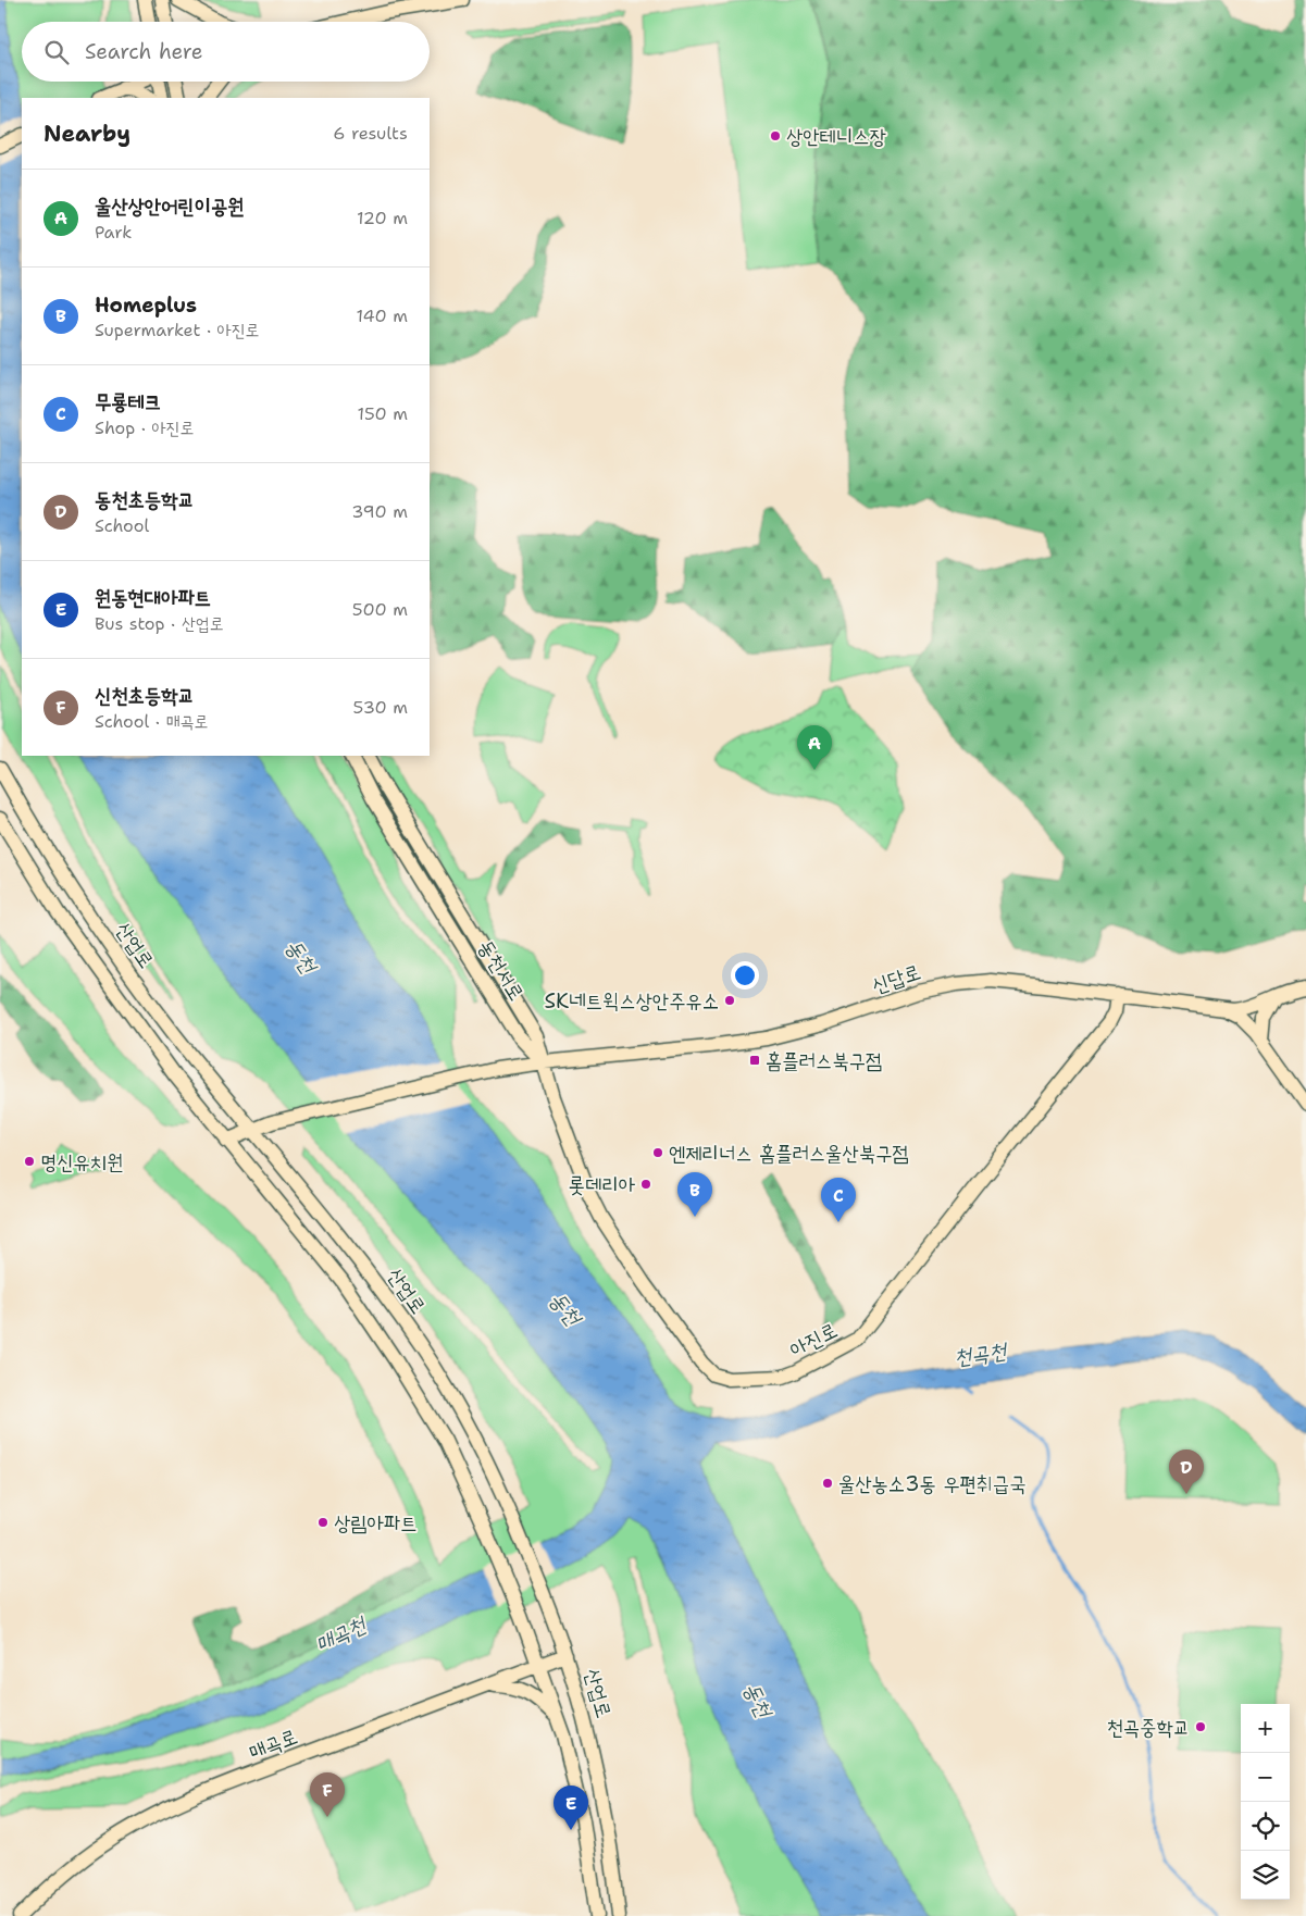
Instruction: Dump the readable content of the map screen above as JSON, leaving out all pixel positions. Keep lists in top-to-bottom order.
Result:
{
  "streets": {
    "main road": [
      "산업로",
      "동천서로",
      "신답로",
      "아진로",
      "매곡로"
    ]
  },
  "crossings": [
    ["산업로", "신답로"],
    ["산업로", "매곡로"],
    ["동천서로", "신답로"],
    ["동천서로", "아진로"],
    ["신답로", "아진로"]
  ],
  "water": ["동천", "천곡천", "매곡천"],
  "places": {
    "other": [
      "상안테니스장",
      "SK네트윅스상안주유소",
      "엔제리너스 홈플러스울산북구점",
      "명신유치원",
      "롯데리아",
      "울산농소3동 우편취급국",
      "상림아파트",
      "천곡중학교"
    ],
    "transit": ["홈플러스북구점"]
  },
  "page": {
    "search": "Search here",
    "heading": ["Nearby", "6 results"],
    "list": [
      {
        "mark": "A",
        "name": "울산상안어린이공원",
        "note": "Park",
        "value": "120 m"
      },
      {
        "mark": "B",
        "name": "Homeplus",
        "note": "Supermarket · 아진로",
        "value": "140 m"
      },
      {
        "mark": "C",
        "name": "무룡테크",
        "note": "Shop · 아진로",
        "value": "150 m"
      },
      {
        "mark": "D",
        "name": "동천초등학교",
        "note": "School",
        "value": "390 m"
      },
      {
        "mark": "E",
        "name": "원동현대아파트",
        "note": "Bus stop · 산업로",
        "value": "500 m"
      },
      {
        "mark": "F",
        "name": "신천초등학교",
        "note": "School · 매곡로",
        "value": "530 m"
      }
    ],
    "pins": [
      "A",
      "B",
      "C",
      "D",
      "F",
      "E"
    ],
    "map_buttons": ["+", "−"]
  }
}
